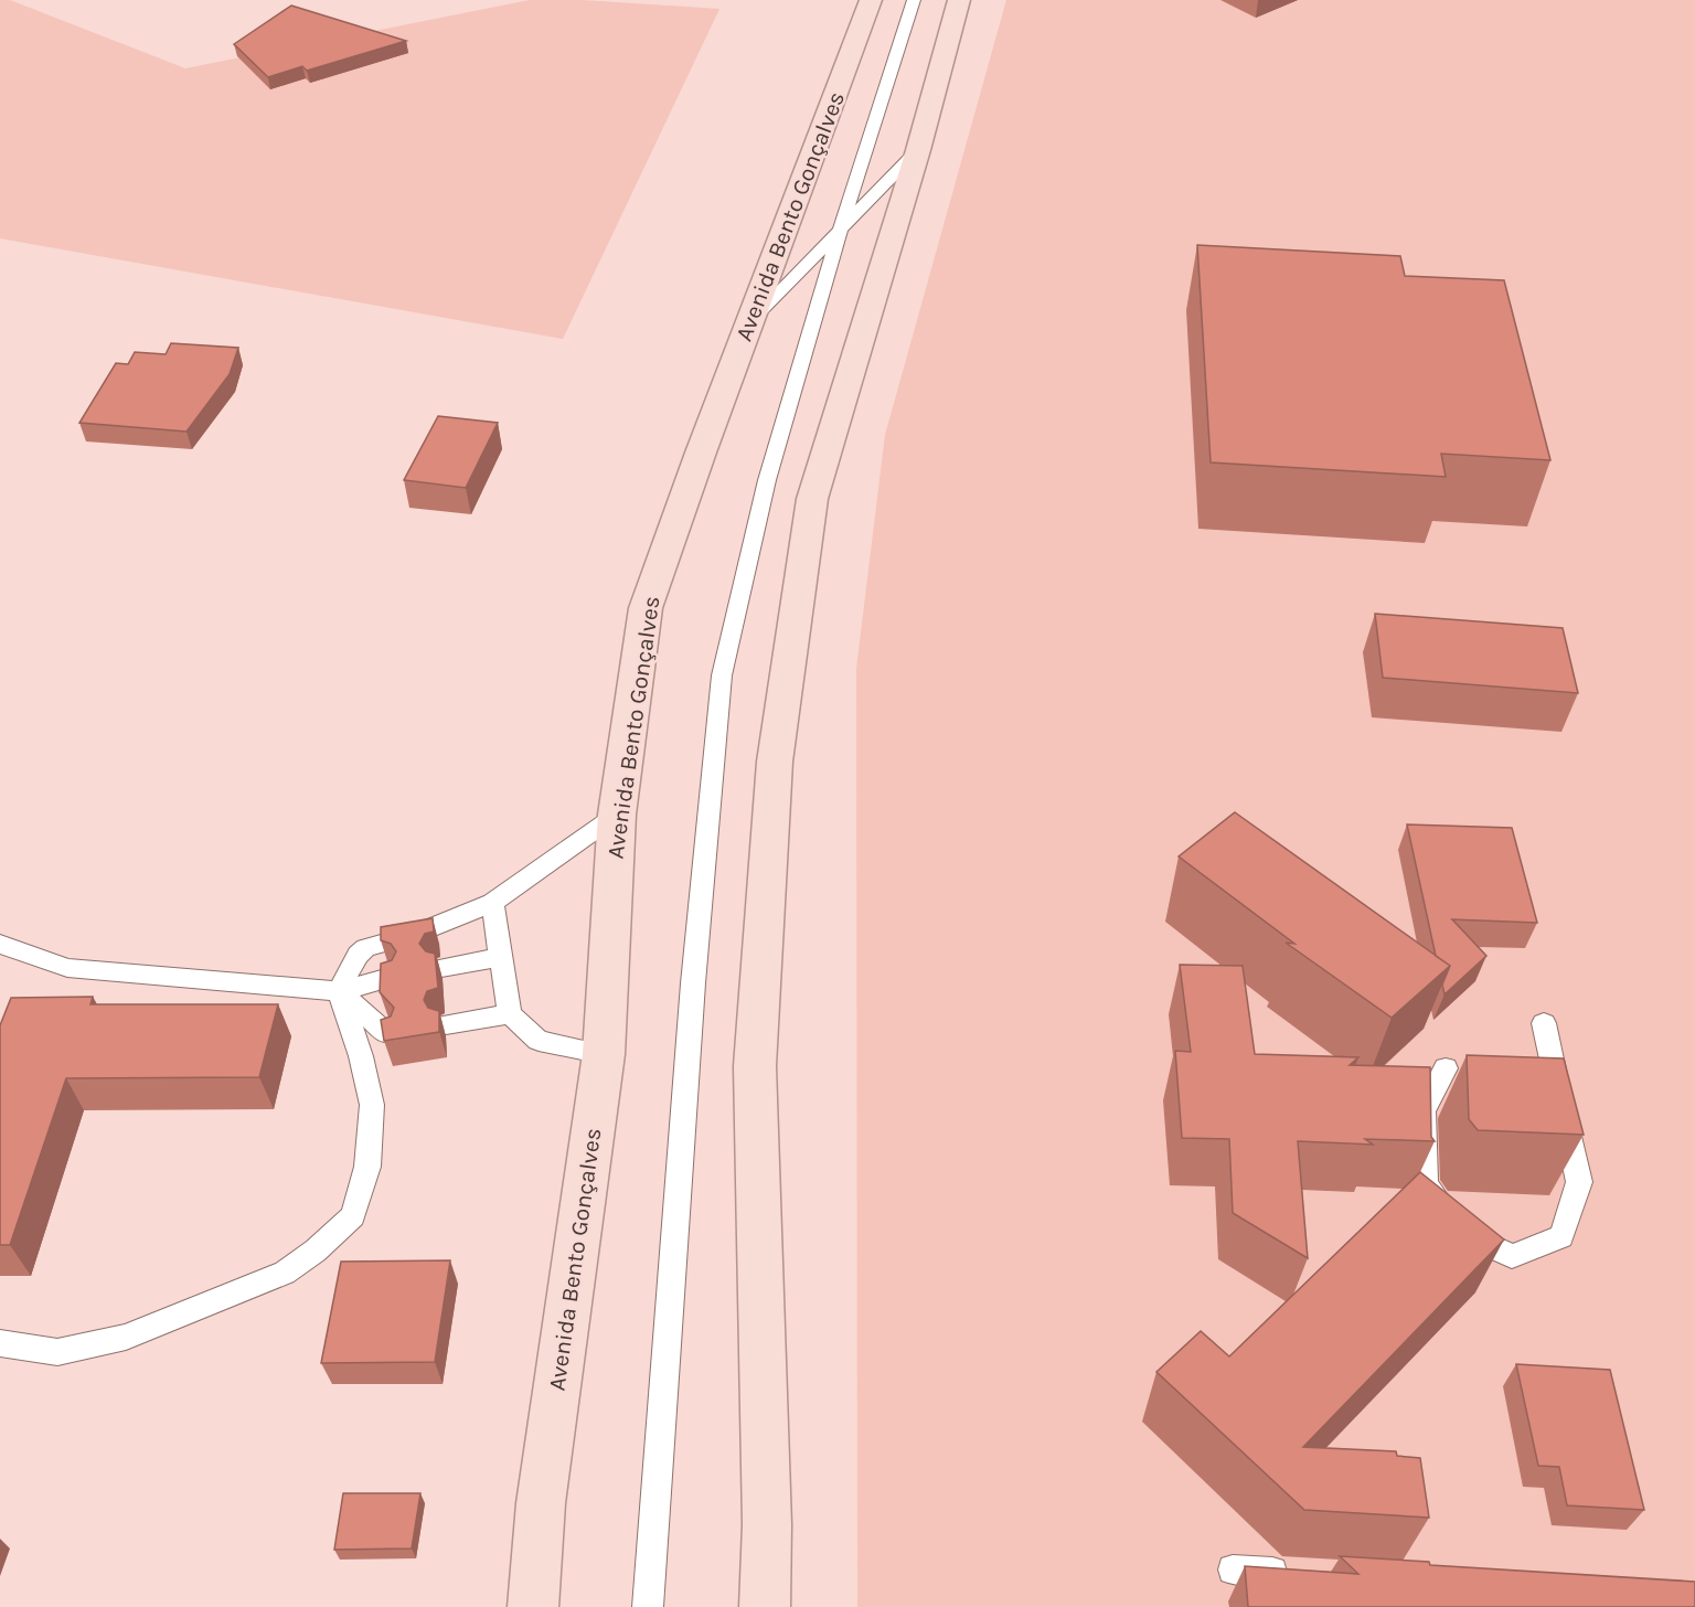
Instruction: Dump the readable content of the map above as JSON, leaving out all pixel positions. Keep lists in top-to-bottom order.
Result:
{
  "streets": {
    "main road": ["Avenida Bento Gonçalves"]
  }
}
